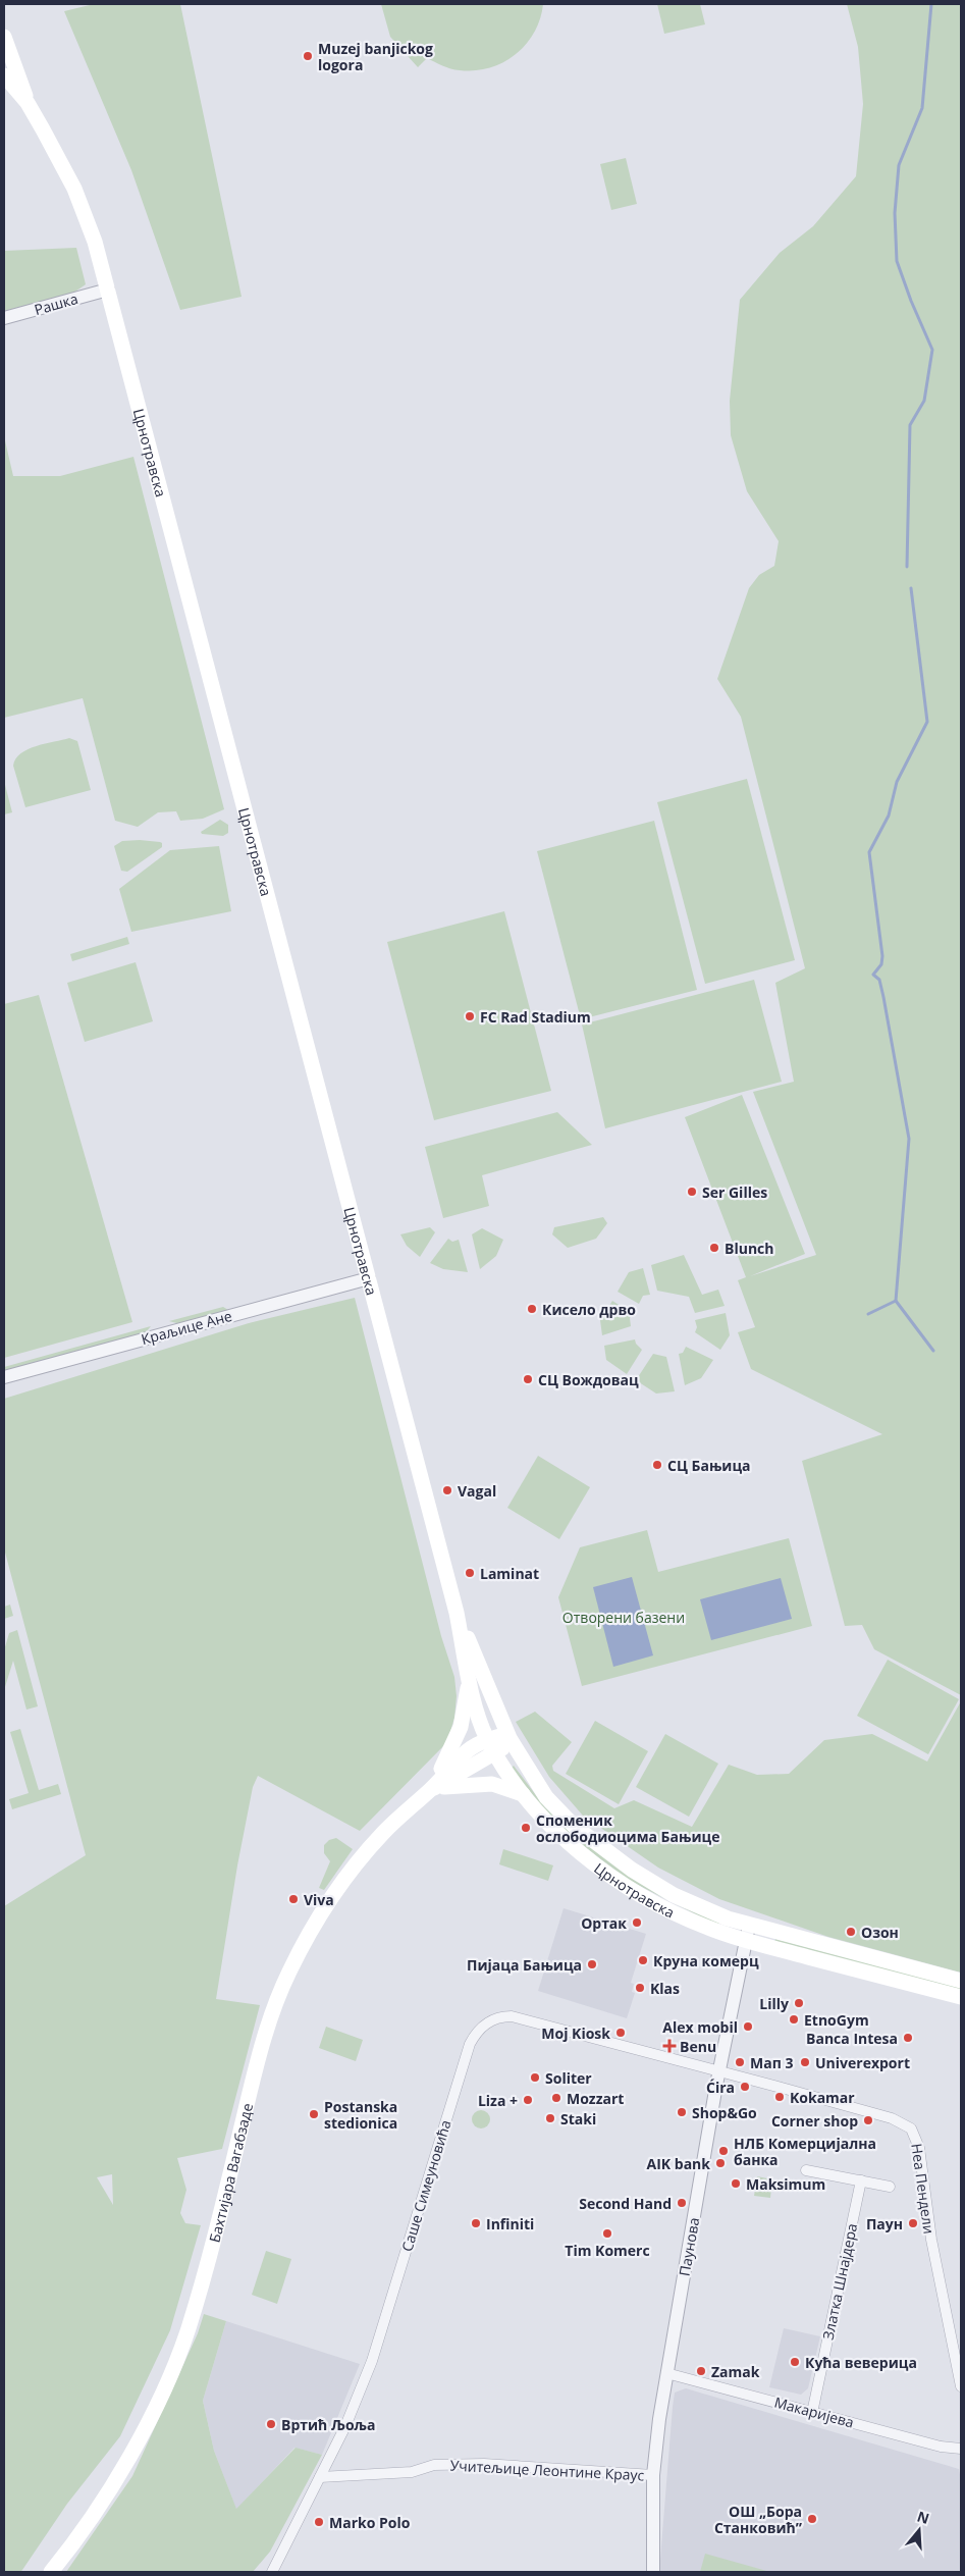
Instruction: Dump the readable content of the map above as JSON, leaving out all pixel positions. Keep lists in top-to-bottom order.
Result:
{
  "streets": {
    "main road": ["Црнотравска", "Бахтијара Вагабзаде"],
    "street": [
      "Рашка",
      "Краљице Ане",
      "Саше Симеуновића",
      "Неа Пендели",
      "Паунова",
      "Златка Шнајдера",
      "Макаријева",
      "Учитељице Леонтине Краус"
    ]
  },
  "crossings": [
    ["Рашка", "Црнотравска"],
    ["Црнотравска", "Краљице Ане"],
    ["Црнотравска", "Бахтијара Вагабзаде"],
    ["Црнотравска", "Паунова"],
    ["Саше Симеуновића", "Неа Пендели"],
    ["Саше Симеуновића", "Паунова"],
    ["Саше Симеуновића", "Учитељице Леонтине Краус"],
    ["Неа Пендели", "Паунова"],
    ["Паунова", "Макаријева"],
    ["Паунова", "Учитељице Леонтине Краус"],
    ["Златка Шнајдера", "Макаријева"]
  ],
  "parks": ["Отворени базени"],
  "places": {
    "other": [
      "Muzej banjickog logora",
      "FC Rad Stadium",
      "Ser Gilles",
      "Blunch",
      "Кисело дрво",
      "СЦ Вождовац",
      "СЦ Бањица",
      "Vagal",
      "Laminat",
      "Споменик ослободиоцима Бањице",
      "Viva",
      "Ортак",
      "Озон",
      "Круна комерц",
      "Пијаца Бањица",
      "Klas",
      "Lilly",
      "EtnoGym",
      "Alex mobil",
      "Moj Kiosk",
      "Banca Intesa",
      "Мап 3",
      "Univerexport",
      "Soliter",
      "Ćira",
      "Kokamar",
      "Mozzart",
      "Liza +",
      "Shop&Go",
      "Postanska stedionica",
      "Staki",
      "Corner shop",
      "НЛБ Комерцијална банка",
      "AIK bank",
      "Maksimum",
      "Second Hand",
      "Infiniti",
      "Паун",
      "Tim Komerc",
      "Кућа веверица",
      "Zamak",
      "Вртић Љоља",
      "ОШ „Бора Станковић”",
      "Marko Polo"
    ],
    "health": ["Benu"]
  },
  "north": "top"
}
